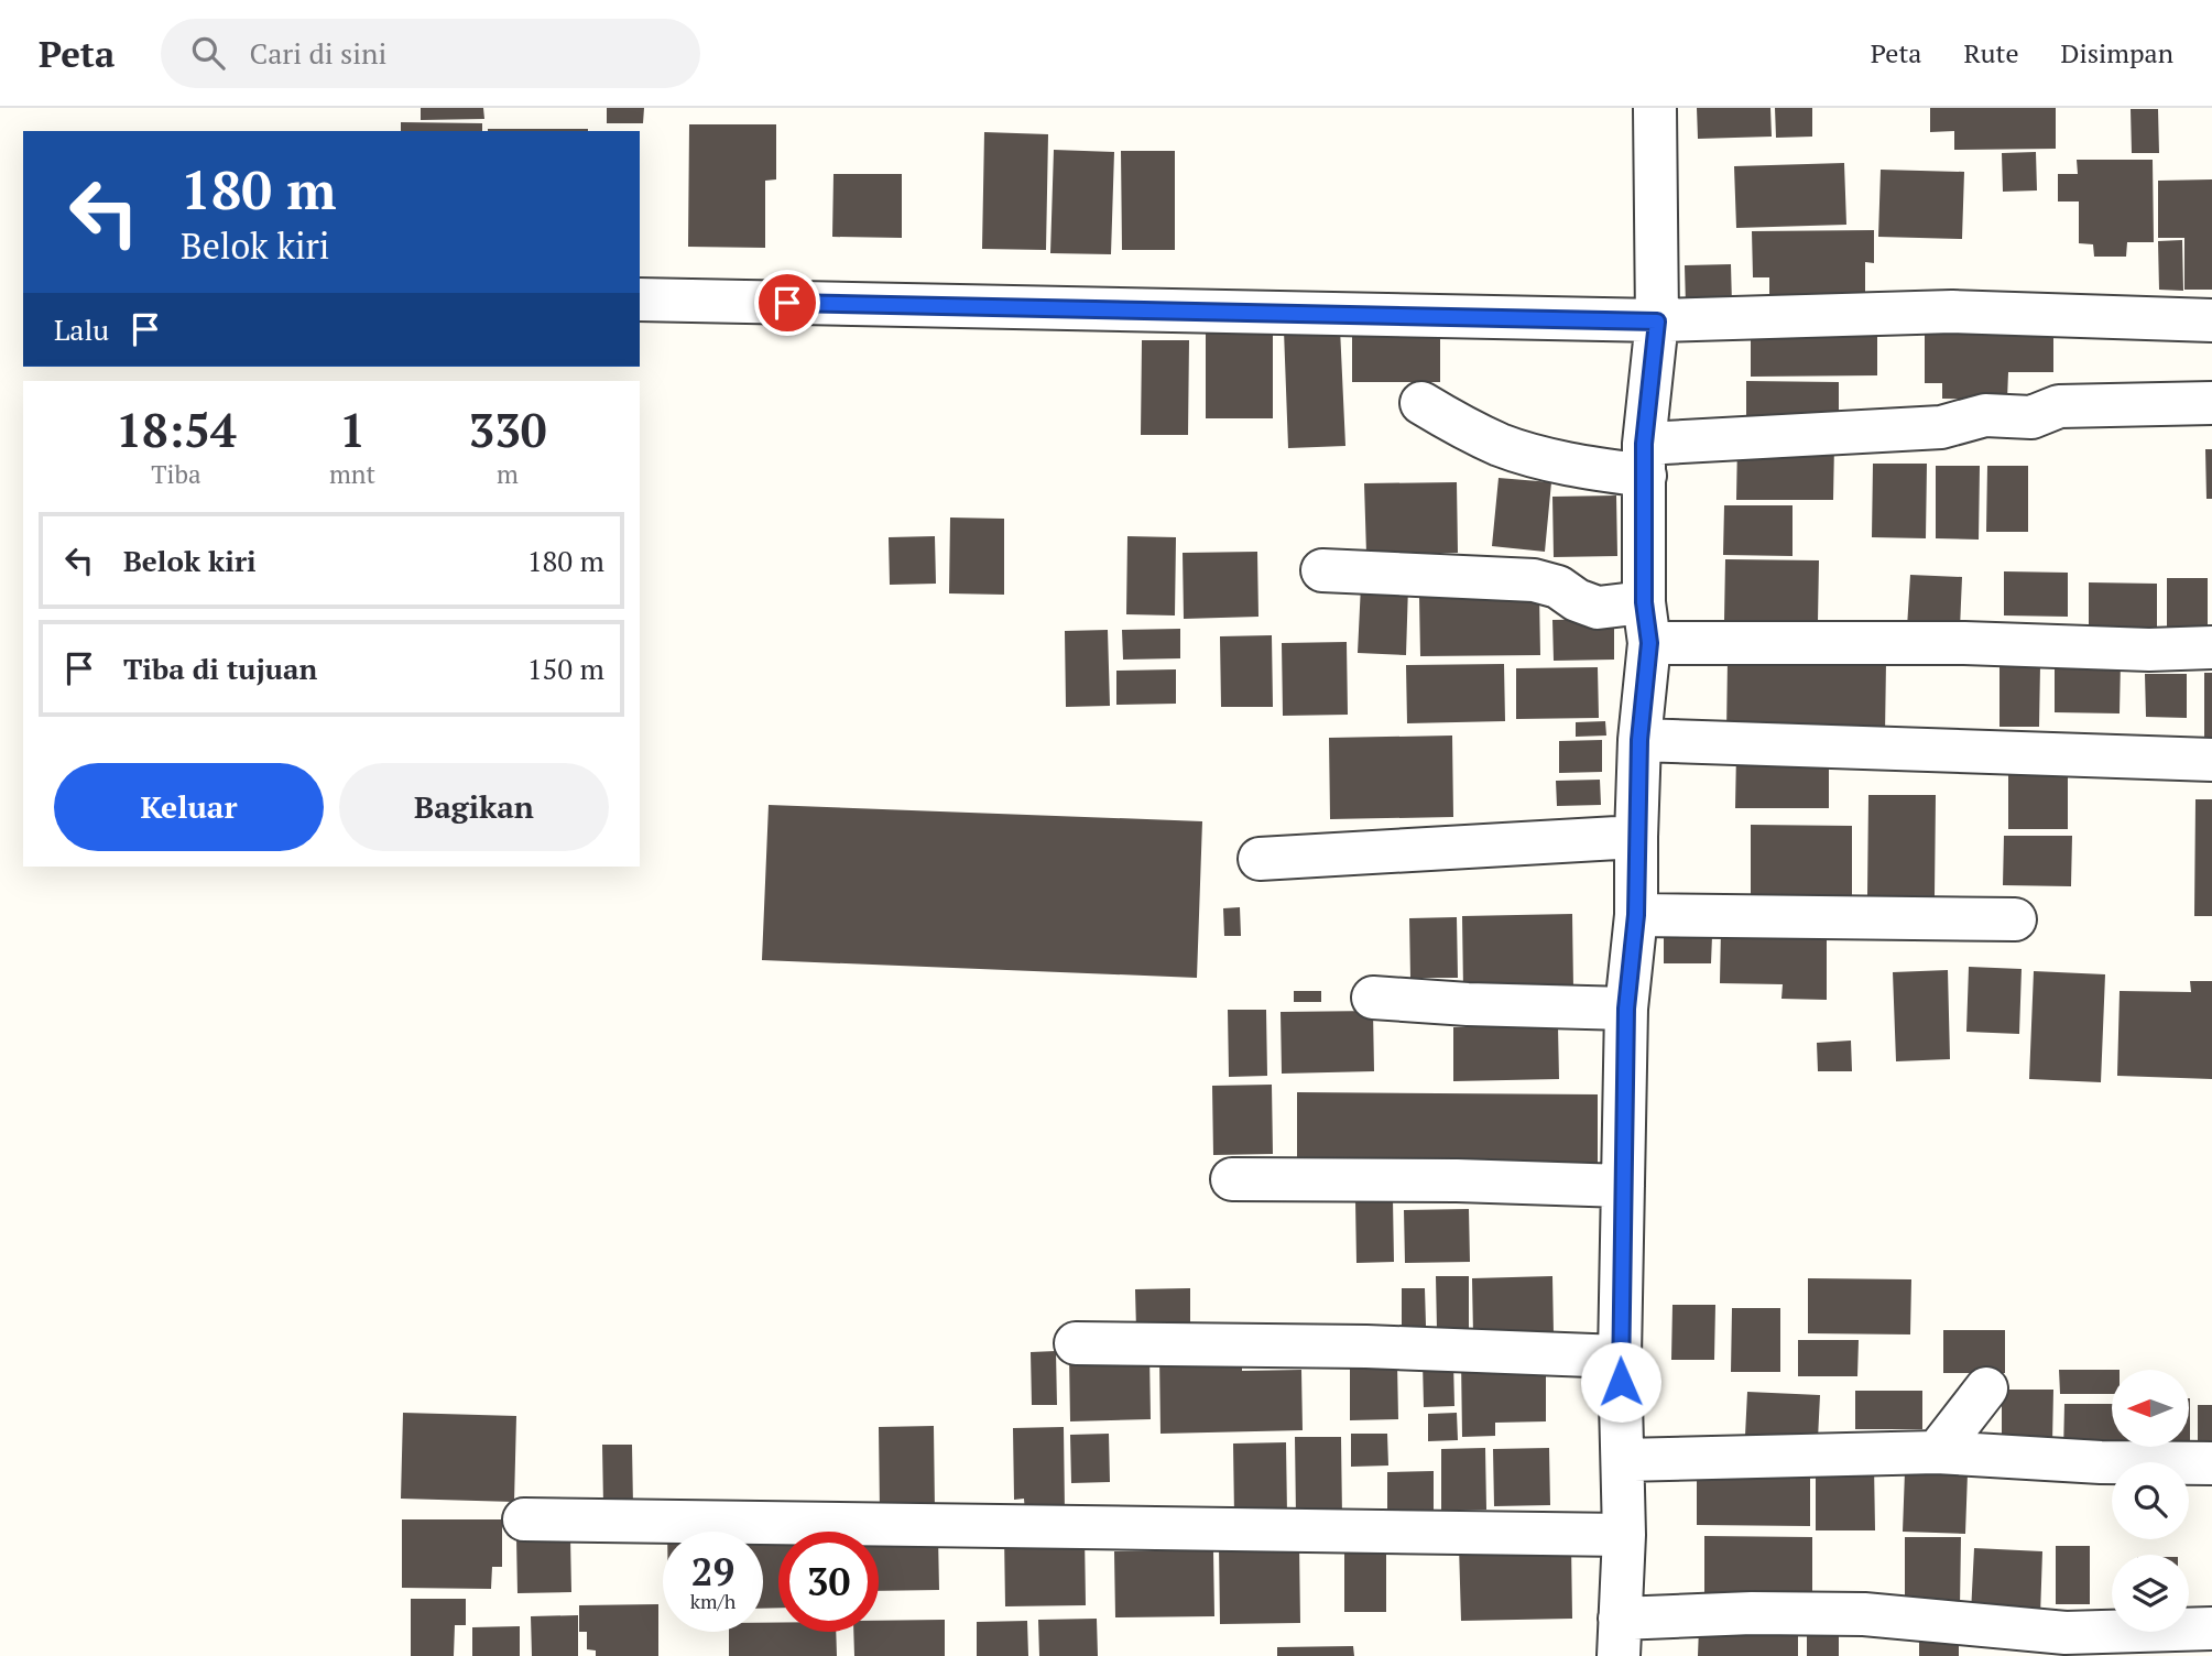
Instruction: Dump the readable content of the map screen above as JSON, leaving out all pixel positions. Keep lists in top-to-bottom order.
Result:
{
  "north": "left",
  "page": {
    "header": "Peta",
    "search": "Cari di sini",
    "nav": ["Peta", "Rute", "Disimpan"],
    "turn": ["180 m", "Belok kiri"],
    "then": "Lalu",
    "eta": [
      "18:54",
      "Tiba",
      "1",
      "mnt",
      "330",
      "m"
    ],
    "list": [
      {
        "name": "Belok kiri",
        "value": "180 m"
      },
      {
        "name": "Tiba di tujuan",
        "value": "150 m"
      }
    ],
    "buttons": ["Keluar", "Bagikan"],
    "speed": "29 km/h",
    "limit": "30"
  }
}
